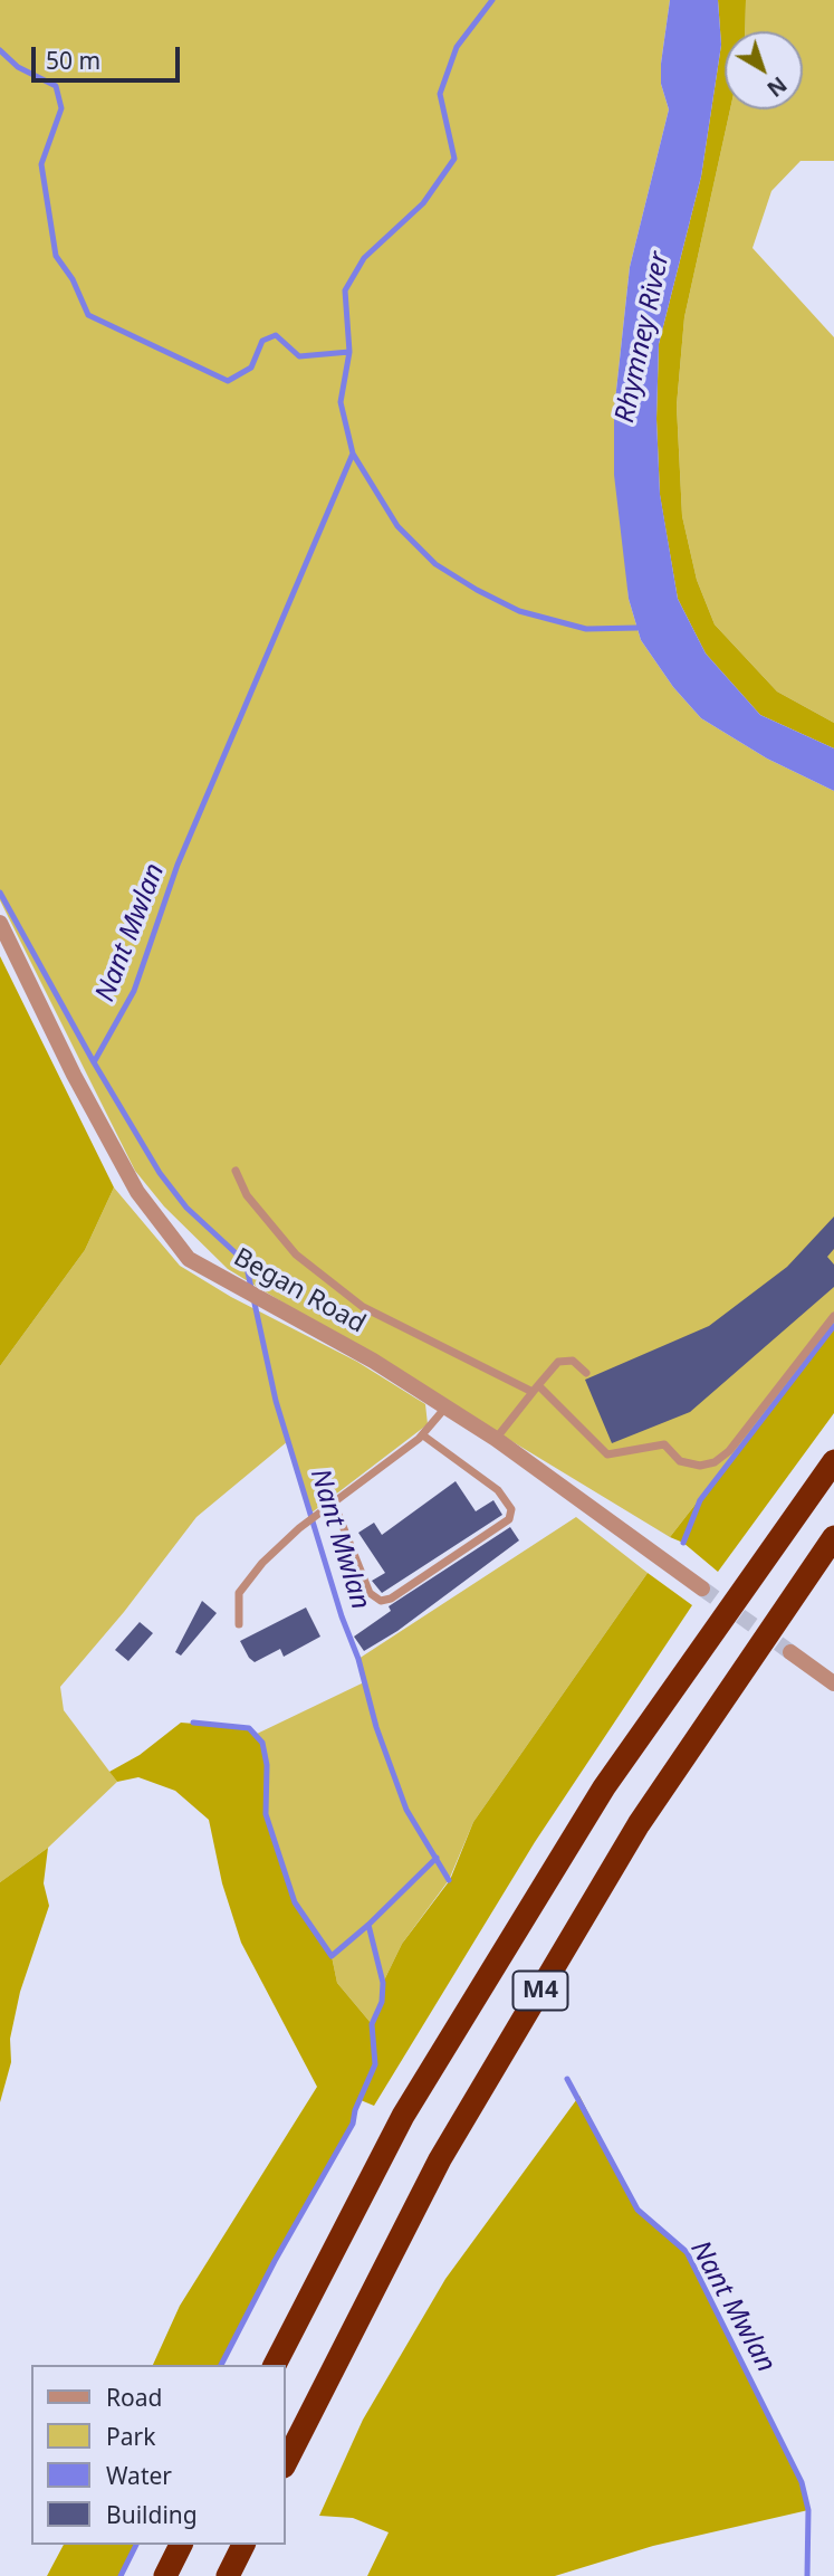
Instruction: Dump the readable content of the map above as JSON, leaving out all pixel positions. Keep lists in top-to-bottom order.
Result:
{
  "streets": {
    "highway": ["M4"],
    "street": ["Began Road"]
  },
  "water": ["Rhymney River", "Nant Mwlan"],
  "legend": [
    "Road",
    "Park",
    "Water",
    "Building"
  ],
  "scale_bar": "50 m",
  "north": "bottom right"
}
